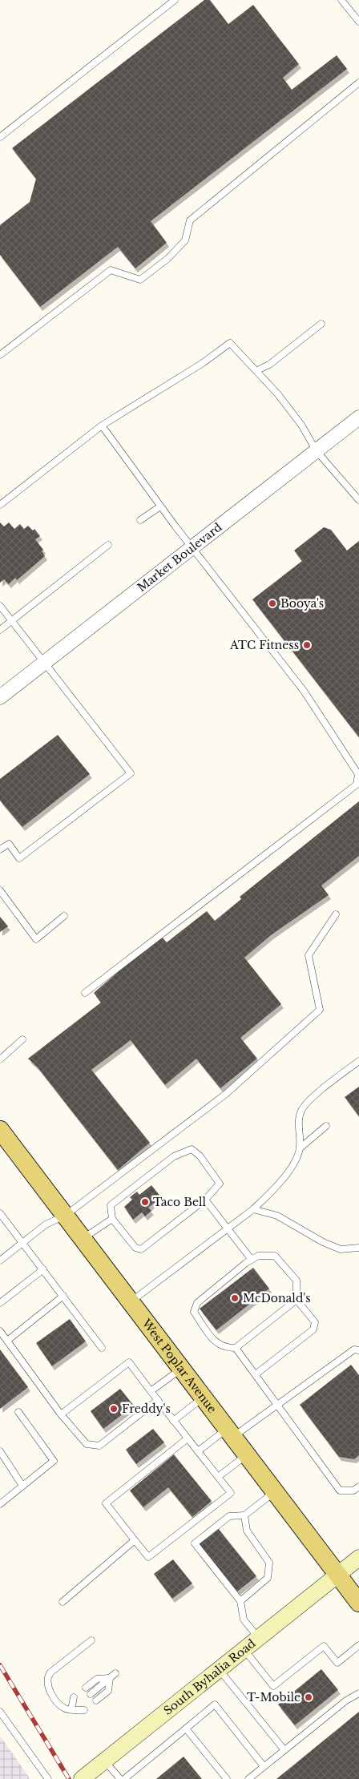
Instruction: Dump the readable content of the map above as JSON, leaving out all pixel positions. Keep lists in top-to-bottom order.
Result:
{
  "streets": {
    "main road": ["West Poplar Avenue", "South Byhalia Road"],
    "street": ["Market Boulevard"]
  },
  "crossings": [
    ["West Poplar Avenue", "South Byhalia Road"]
  ],
  "places": [
    "Booya's",
    "ATC Fitness",
    "Taco Bell",
    "McDonald's",
    "Freddy's",
    "T-Mobile"
  ]
}
